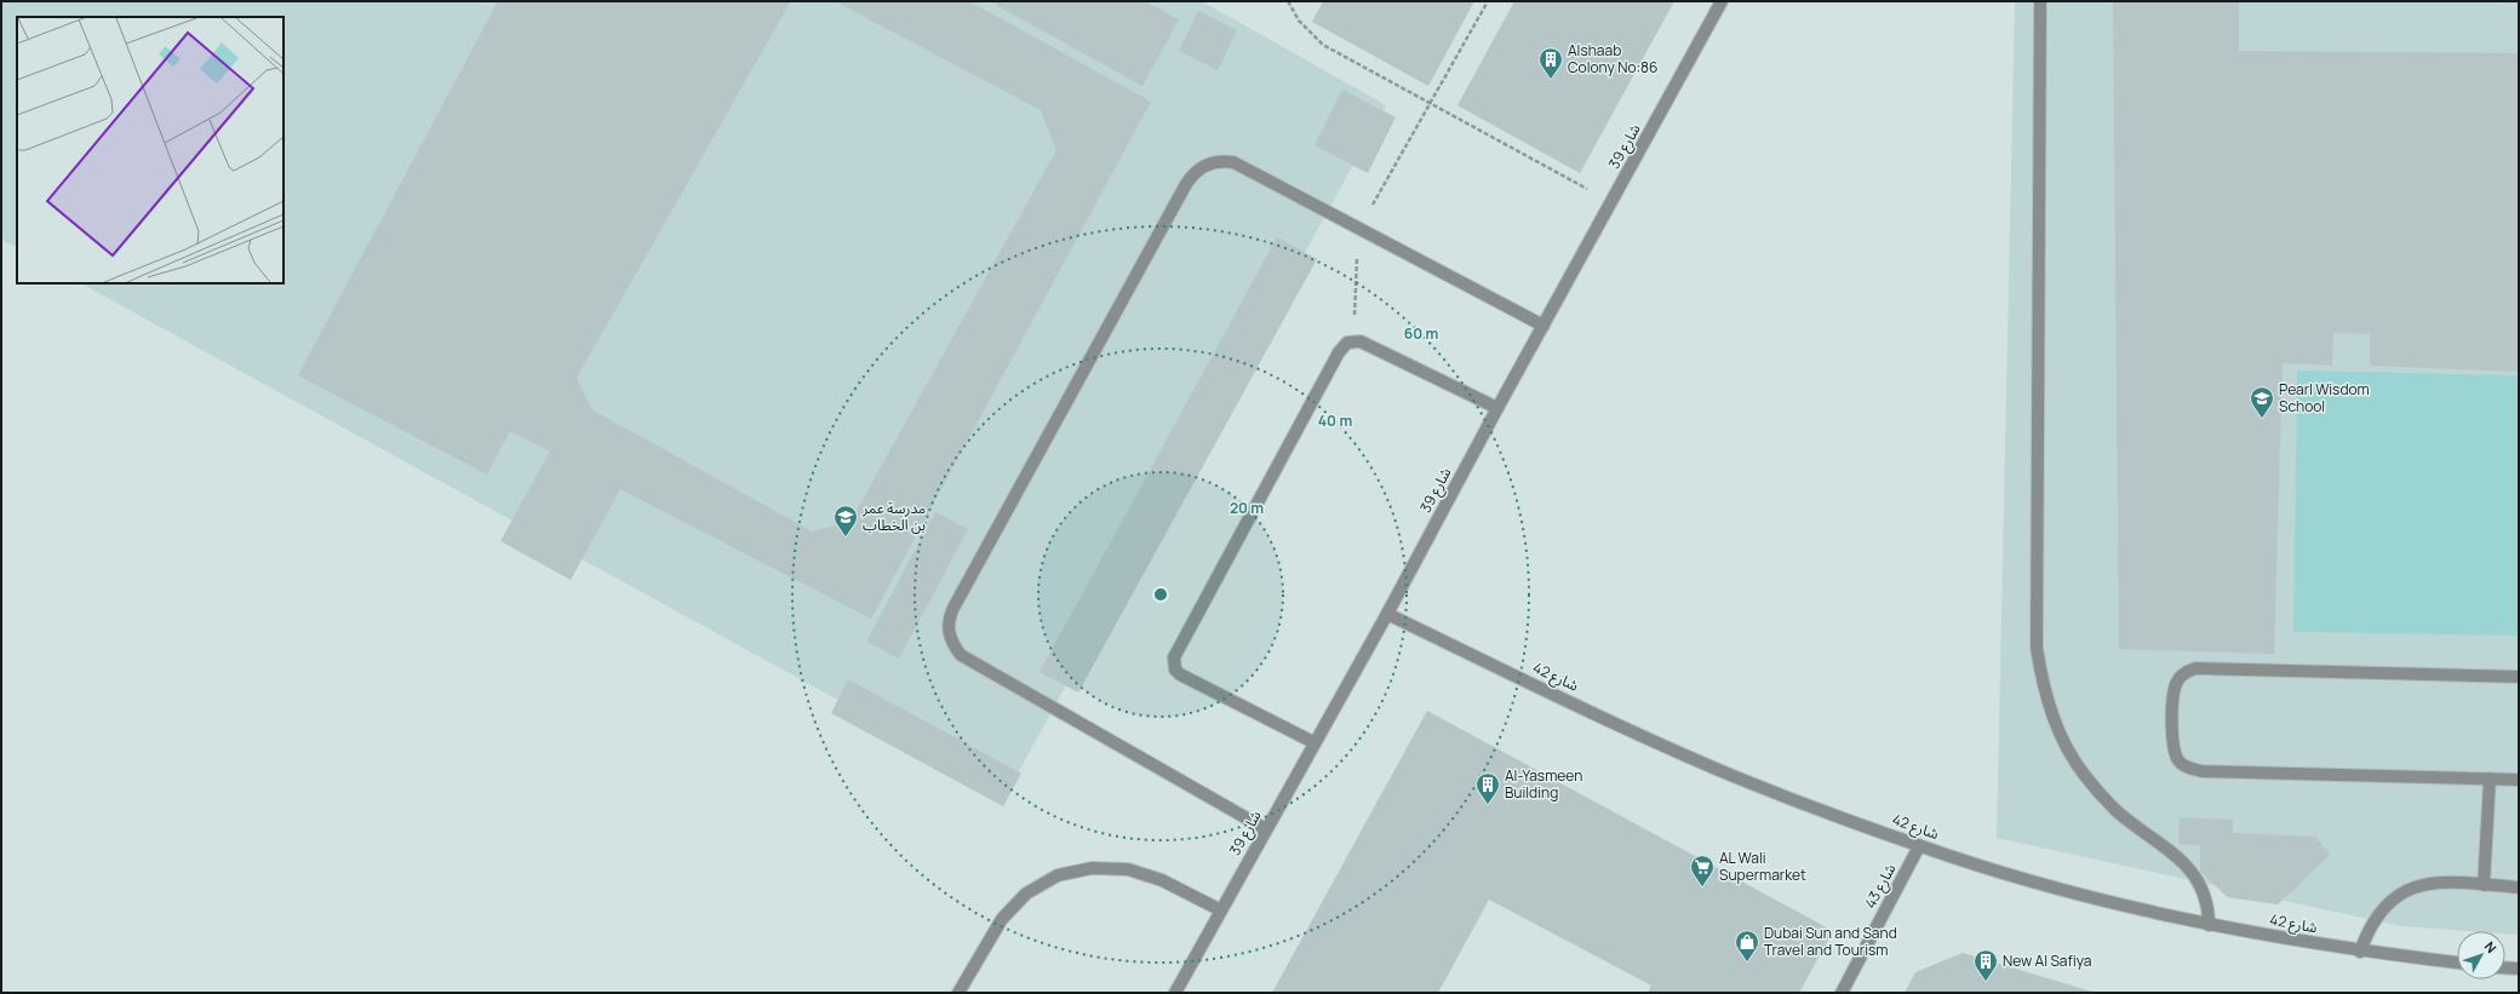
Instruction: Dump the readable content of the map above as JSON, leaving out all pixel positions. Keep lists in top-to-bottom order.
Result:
{
  "streets": {
    "street": ["شارع 39", "شارع 42", "شارع 43"]
  },
  "crossings": [
    ["شارع 39", "شارع 42"],
    ["شارع 42", "شارع 43"]
  ],
  "places": {
    "building": ["Alshaab Colony No:86", "Al-Yasmeen Building", "New Al Safiya"],
    "school or university": ["Pearl Wisdom School", "مدرسة عمر بن الخطاب"],
    "supermarket": ["AL Wali Supermarket"],
    "shop": ["Dubai Sun and Sand Travel and Tourism"]
  },
  "north": "top right",
  "rings": ["60 m", "40 m", "20 m"]
}
